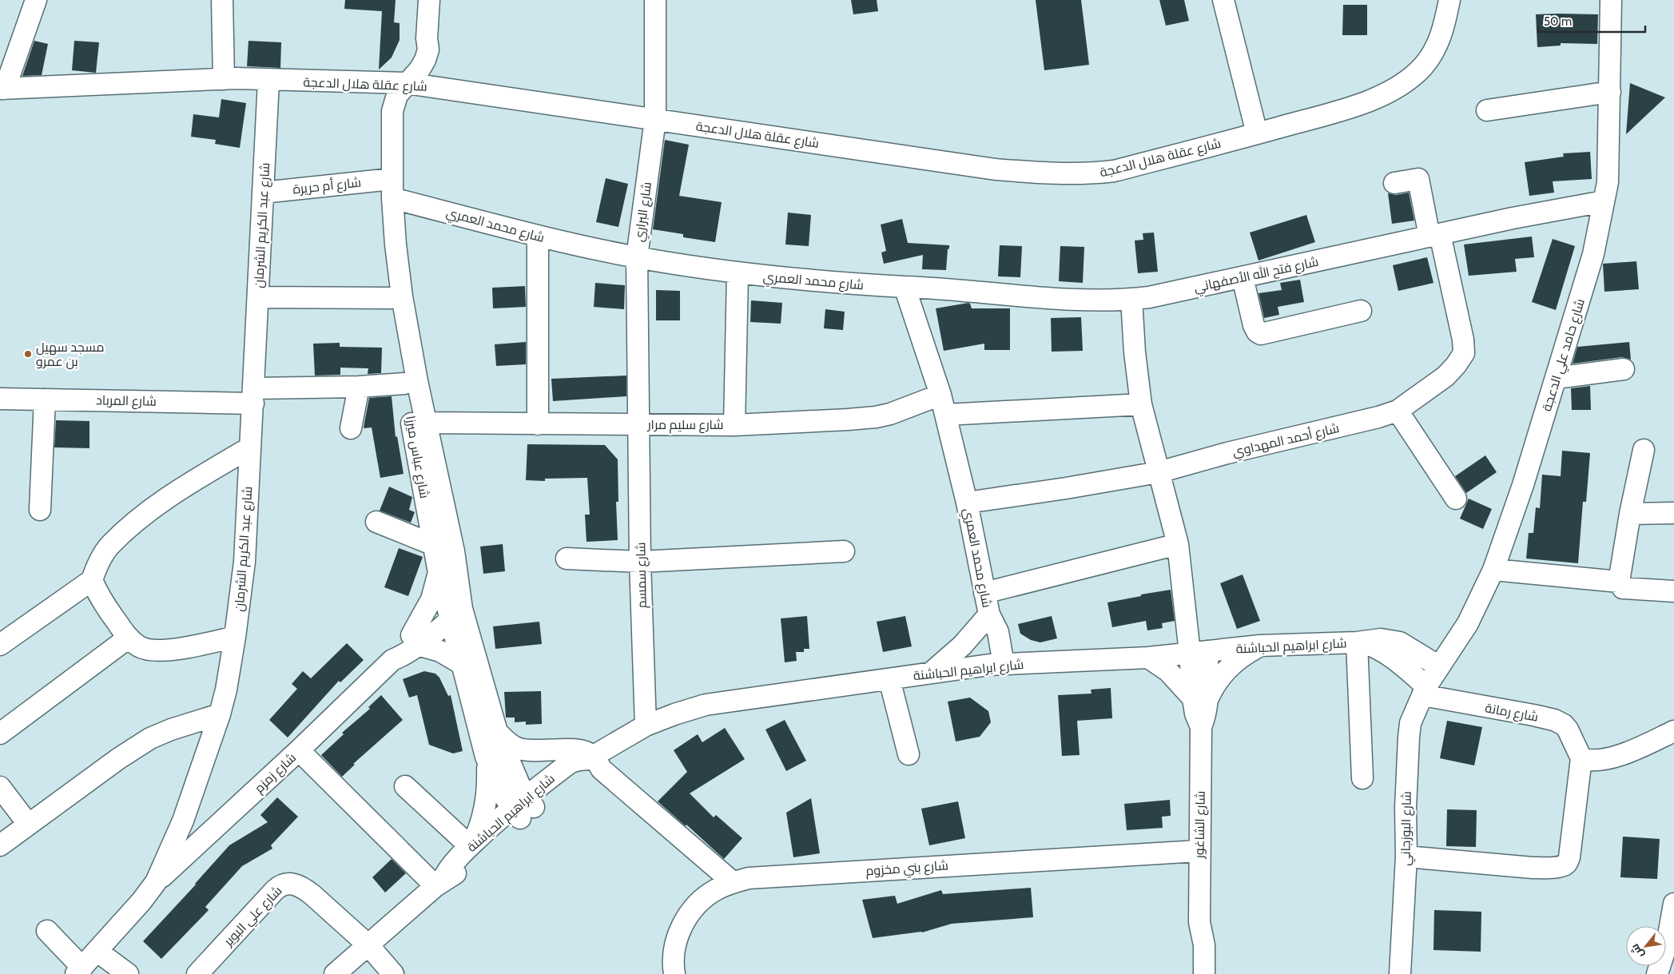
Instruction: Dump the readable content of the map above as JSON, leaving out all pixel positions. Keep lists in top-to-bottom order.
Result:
{
  "streets": {
    "street": [
      "شارع عقلة هلال الدعجة",
      "شارع أم حريرة",
      "شارع البراري",
      "شارع محمد العمري",
      "شارع عبد الكريم الشرمان",
      "شارع فتح الله الأصفهاني",
      "شارع حامد علي الدعجة",
      "شارع المرباد",
      "شارع سليم مرار",
      "شارع أحمد المهداوي",
      "شارع عباس ميرزا",
      "شارع سمسم",
      "شارع ابراهيم الحباشنة",
      "شارع رمانة",
      "شارع زمزم",
      "شارع الشاغور",
      "شارع البوزجاني",
      "شارع بني مخزوم",
      "شارع علي البوير"
    ]
  },
  "crossings": [
    ["شارع عقلة هلال الدعجة", "شارع البراري"],
    ["شارع عقلة هلال الدعجة", "شارع عبد الكريم الشرمان"],
    ["شارع عقلة هلال الدعجة", "شارع عباس ميرزا"],
    ["شارع أم حريرة", "شارع محمد العمري"],
    ["شارع أم حريرة", "شارع عبد الكريم الشرمان"],
    ["شارع أم حريرة", "شارع عباس ميرزا"],
    ["شارع البراري", "شارع محمد العمري"],
    ["شارع البراري", "شارع سليم مرار"],
    ["شارع البراري", "شارع سمسم"],
    ["شارع محمد العمري", "شارع فتح الله الأصفهاني"],
    ["شارع محمد العمري", "شارع سليم مرار"],
    ["شارع محمد العمري", "شارع أحمد المهداوي"],
    ["شارع محمد العمري", "شارع عباس ميرزا"],
    ["شارع محمد العمري", "شارع ابراهيم الحباشنة"],
    ["شارع عبد الكريم الشرمان", "شارع المرباد"],
    ["شارع عبد الكريم الشرمان", "شارع زمزم"],
    ["شارع فتح الله الأصفهاني", "شارع حامد علي الدعجة"],
    ["شارع فتح الله الأصفهاني", "شارع أحمد المهداوي"],
    ["شارع فتح الله الأصفهاني", "شارع الشاغور"],
    ["شارع حامد علي الدعجة", "شارع ابراهيم الحباشنة"],
    ["شارع حامد علي الدعجة", "شارع رمانة"],
    ["شارع حامد علي الدعجة", "شارع البوزجاني"],
    ["شارع المرباد", "شارع عباس ميرزا"],
    ["شارع سليم مرار", "شارع عباس ميرزا"],
    ["شارع سليم مرار", "شارع سمسم"],
    ["شارع أحمد المهداوي", "شارع الشاغور"],
    ["شارع عباس ميرزا", "شارع ابراهيم الحباشنة"],
    ["شارع عباس ميرزا", "شارع زمزم"],
    ["شارع سمسم", "شارع ابراهيم الحباشنة"],
    ["شارع ابراهيم الحباشنة", "شارع رمانة"],
    ["شارع ابراهيم الحباشنة", "شارع الشاغور"],
    ["شارع ابراهيم الحباشنة", "شارع البوزجاني"],
    ["شارع ابراهيم الحباشنة", "شارع علي البوير"],
    ["شارع رمانة", "شارع البوزجاني"],
    ["شارع الشاغور", "شارع بني مخزوم"]
  ],
  "places": ["مسجد سهيل بن عمرو"],
  "scale_bar": "50 m",
  "north": "bottom left"
}
